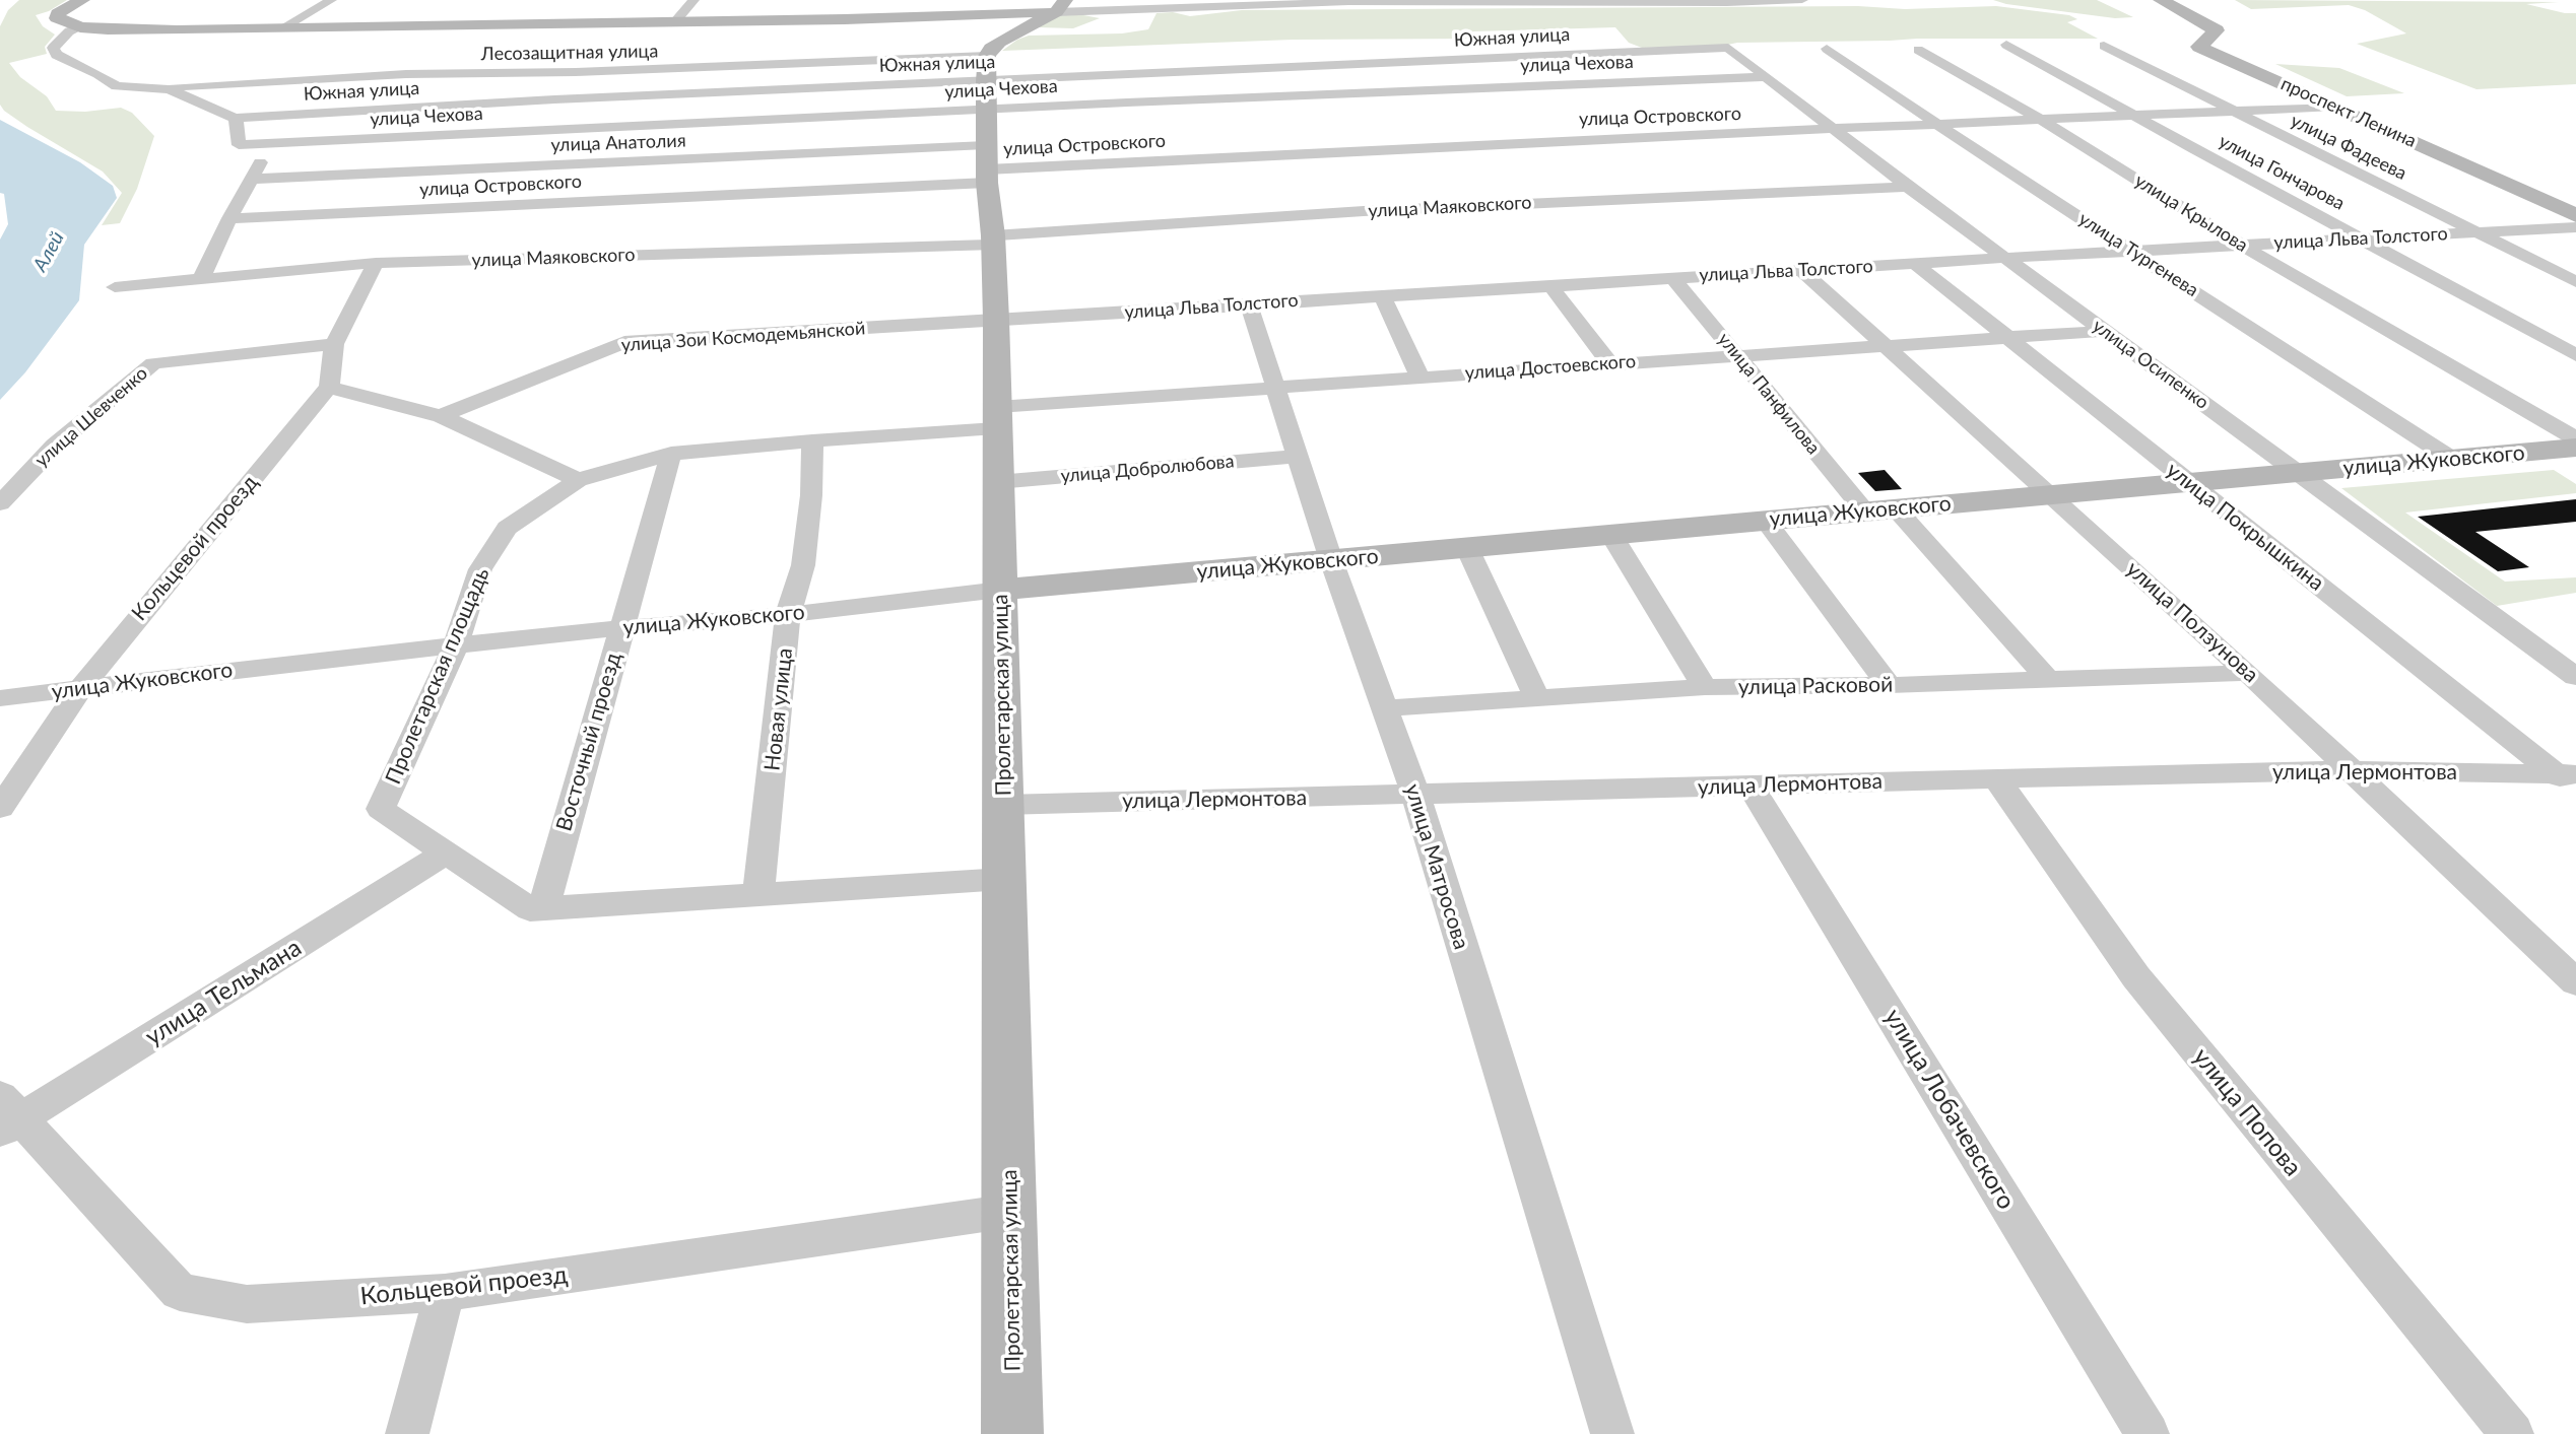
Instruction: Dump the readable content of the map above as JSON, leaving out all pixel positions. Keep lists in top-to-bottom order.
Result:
{
  "streets": {
    "street": [
      "Южная улица",
      "Лесозащитная улица",
      "улица Чехова",
      "проспект Ленина",
      "улица Островского",
      "улица Анатолия",
      "улица Фадеева",
      "улица Гончарова",
      "улица Маяковского",
      "улица Крылова",
      "улица Льва Толстого",
      "улица Тургенева",
      "улица Зои Космодемьянской",
      "улица Осипенко",
      "улица Достоевского",
      "улица Панфилова",
      "улица Шевченко",
      "улица Жуковского",
      "улица Добролюбова",
      "улица Покрышкина",
      "Кольцевой проезд",
      "улица Ползунова",
      "Пролетарская площадь",
      "улица Расковой",
      "Пролетарская улица",
      "Новая улица",
      "Восточный проезд",
      "улица Лермонтова",
      "улица Матросова",
      "улица Тельмана",
      "улица Лобачевского",
      "улица Попова"
    ]
  },
  "crossings": [
    ["Южная улица", "Лесозащитная улица"],
    ["Южная улица", "улица Чехова"],
    ["Южная улица", "улица Островского"],
    ["Южная улица", "улица Анатолия"],
    ["Южная улица", "улица Осипенко"],
    ["Южная улица", "Пролетарская улица"],
    ["Лесозащитная улица", "улица Чехова"],
    ["Лесозащитная улица", "улица Островского"],
    ["Лесозащитная улица", "улица Анатолия"],
    ["Лесозащитная улица", "Пролетарская улица"],
    ["улица Чехова", "улица Островского"],
    ["улица Чехова", "улица Анатолия"],
    ["улица Чехова", "улица Осипенко"],
    ["улица Чехова", "Пролетарская улица"],
    ["проспект Ленина", "улица Островского"],
    ["улица Островского", "улица Анатолия"],
    ["улица Островского", "улица Фадеева"],
    ["улица Островского", "улица Гончарова"],
    ["улица Островского", "улица Крылова"],
    ["улица Островского", "улица Тургенева"],
    ["улица Островского", "улица Осипенко"],
    ["улица Островского", "Пролетарская улица"],
    ["улица Анатолия", "Пролетарская улица"],
    ["улица Фадеева", "улица Льва Толстого"],
    ["улица Гончарова", "улица Льва Толстого"],
    ["улица Маяковского", "улица Осипенко"],
    ["улица Маяковского", "Пролетарская улица"],
    ["улица Крылова", "улица Льва Толстого"],
    ["улица Льва Толстого", "улица Тургенева"],
    ["улица Льва Толстого", "улица Зои Космодемьянской"],
    ["улица Льва Толстого", "улица Осипенко"],
    ["улица Льва Толстого", "улица Панфилова"],
    ["улица Льва Толстого", "улица Покрышкина"],
    ["улица Льва Толстого", "улица Ползунова"],
    ["улица Льва Толстого", "Пролетарская улица"],
    ["улица Льва Толстого", "улица Матросова"],
    ["улица Тургенева", "улица Жуковского"],
    ["улица Зои Космодемьянской", "Пролетарская улица"],
    ["улица Осипенко", "улица Достоевского"],
    ["улица Осипенко", "улица Жуковского"],
    ["улица Достоевского", "улица Панфилова"],
    ["улица Достоевского", "улица Покрышкина"],
    ["улица Достоевского", "улица Ползунова"],
    ["улица Достоевского", "Пролетарская площадь"],
    ["улица Достоевского", "Пролетарская улица"],
    ["улица Достоевского", "улица Матросова"],
    ["улица Панфилова", "улица Жуковского"],
    ["улица Панфилова", "улица Расковой"],
    ["улица Жуковского", "улица Покрышкина"],
    ["улица Жуковского", "Кольцевой проезд"],
    ["улица Жуковского", "улица Ползунова"],
    ["улица Жуковского", "Пролетарская площадь"],
    ["улица Жуковского", "Пролетарская улица"],
    ["улица Жуковского", "Новая улица"],
    ["улица Жуковского", "Восточный проезд"],
    ["улица Жуковского", "улица Матросова"],
    ["улица Добролюбова", "Пролетарская улица"],
    ["улица Добролюбова", "улица Матросова"],
    ["улица Покрышкина", "улица Лермонтова"],
    ["Кольцевой проезд", "Пролетарская улица"],
    ["Кольцевой проезд", "улица Тельмана"],
    ["улица Ползунова", "улица Расковой"],
    ["улица Ползунова", "улица Лермонтова"],
    ["Пролетарская площадь", "Пролетарская улица"],
    ["Пролетарская площадь", "Новая улица"],
    ["Пролетарская площадь", "Восточный проезд"],
    ["Пролетарская площадь", "улица Тельмана"],
    ["улица Расковой", "улица Матросова"],
    ["Пролетарская улица", "улица Лермонтова"],
    ["улица Лермонтова", "улица Матросова"],
    ["улица Лермонтова", "улица Лобачевского"],
    ["улица Лермонтова", "улица Попова"]
  ],
  "water": ["Алей"]
}
